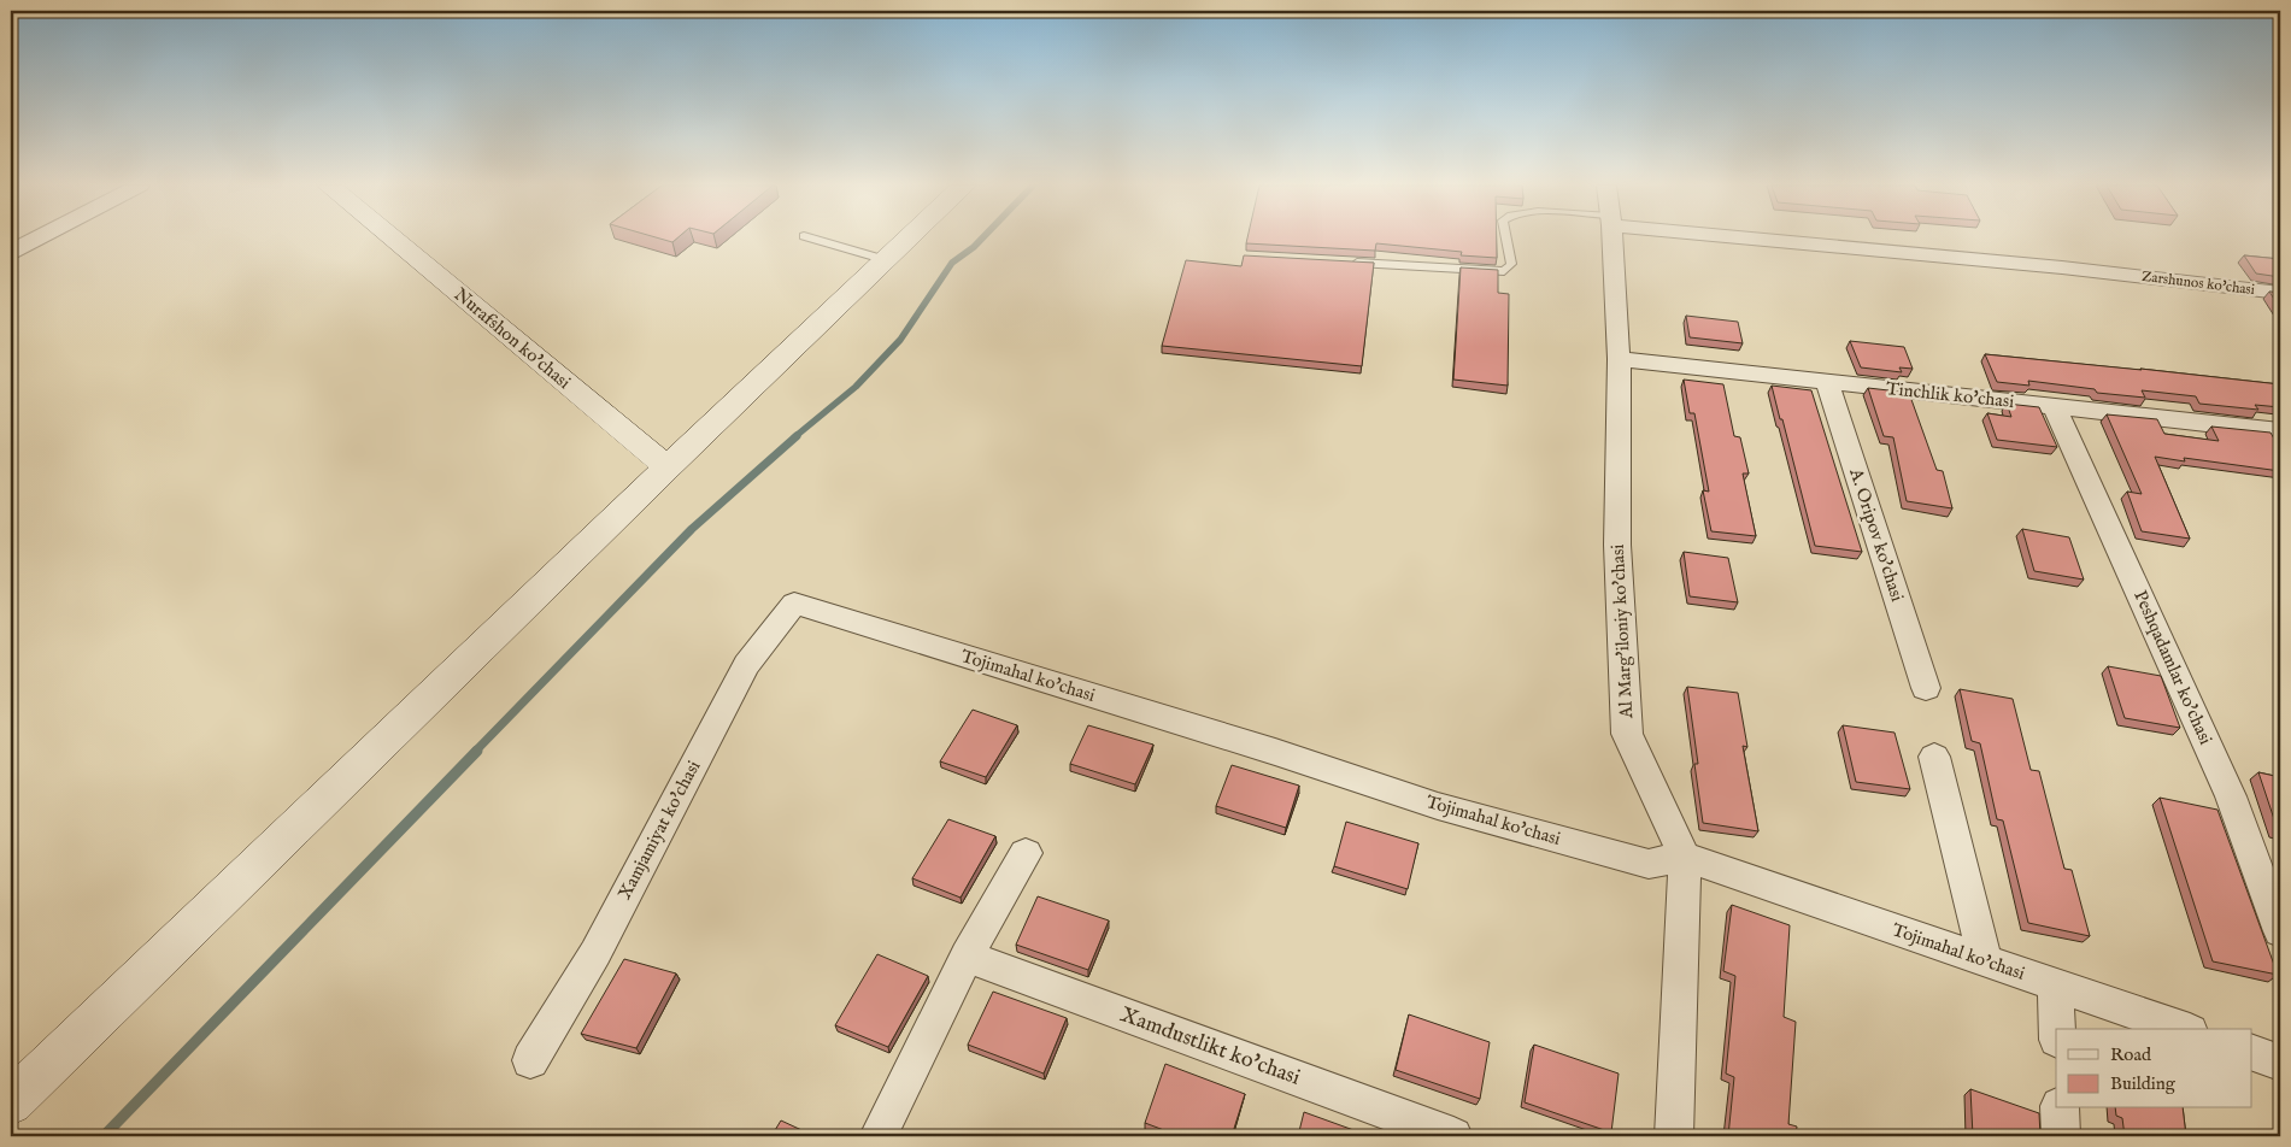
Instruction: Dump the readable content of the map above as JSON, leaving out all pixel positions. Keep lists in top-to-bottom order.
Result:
{
  "streets": {
    "main road": ["Nurafshon ko'chasi"],
    "street": [
      "Zarshunos ko'chasi",
      "Tinchlik ko'chasi",
      "A. Oripov ko'chasi",
      "Al Marg'iloniy ko'chasi",
      "Peshqadamlar ko'chasi",
      "Tojimahal ko'chasi",
      "Xamjamiyat ko'chasi",
      "Xamdustlikt ko'chasi"
    ]
  },
  "crossings": [
    ["Tinchlik ko'chasi", "A. Oripov ko'chasi"],
    ["Tinchlik ko'chasi", "Al Marg'iloniy ko'chasi"],
    ["Tinchlik ko'chasi", "Peshqadamlar ko'chasi"],
    ["Al Marg'iloniy ko'chasi", "Tojimahal ko'chasi"],
    ["Tojimahal ko'chasi", "Xamjamiyat ko'chasi"]
  ],
  "legend": ["Road", "Building"]
}
